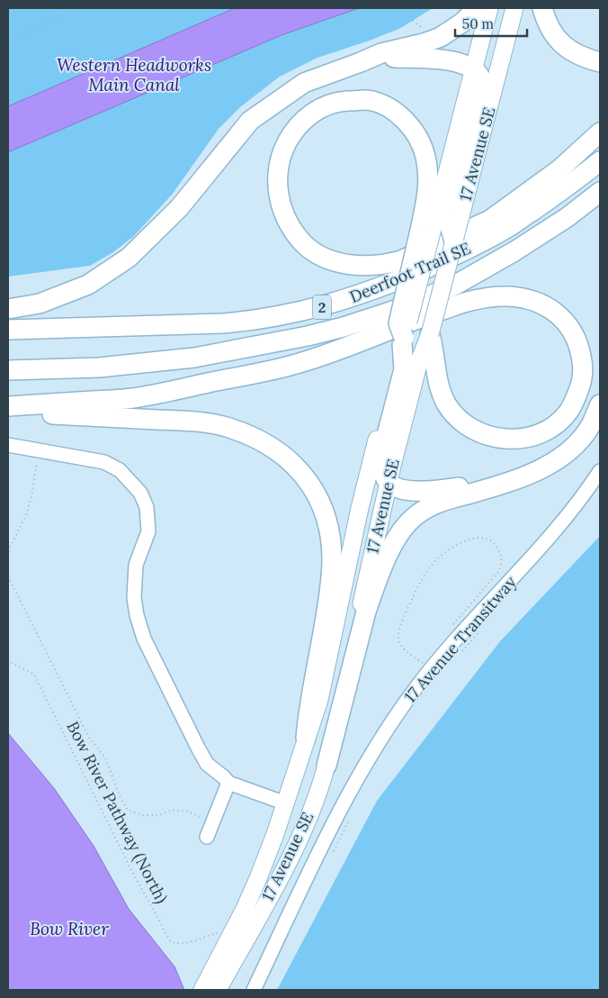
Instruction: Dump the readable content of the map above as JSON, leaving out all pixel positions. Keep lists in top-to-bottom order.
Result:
{
  "streets": {
    "highway": ["Deerfoot Trail SE", "2"],
    "main road": ["17 Avenue SE"],
    "lane": ["17 Avenue Transitway"],
    "path": ["Bow River Pathway (North)"]
  },
  "water": ["Western Headworks Main Canal", "Bow River"],
  "scale_bar": "50 m"
}
